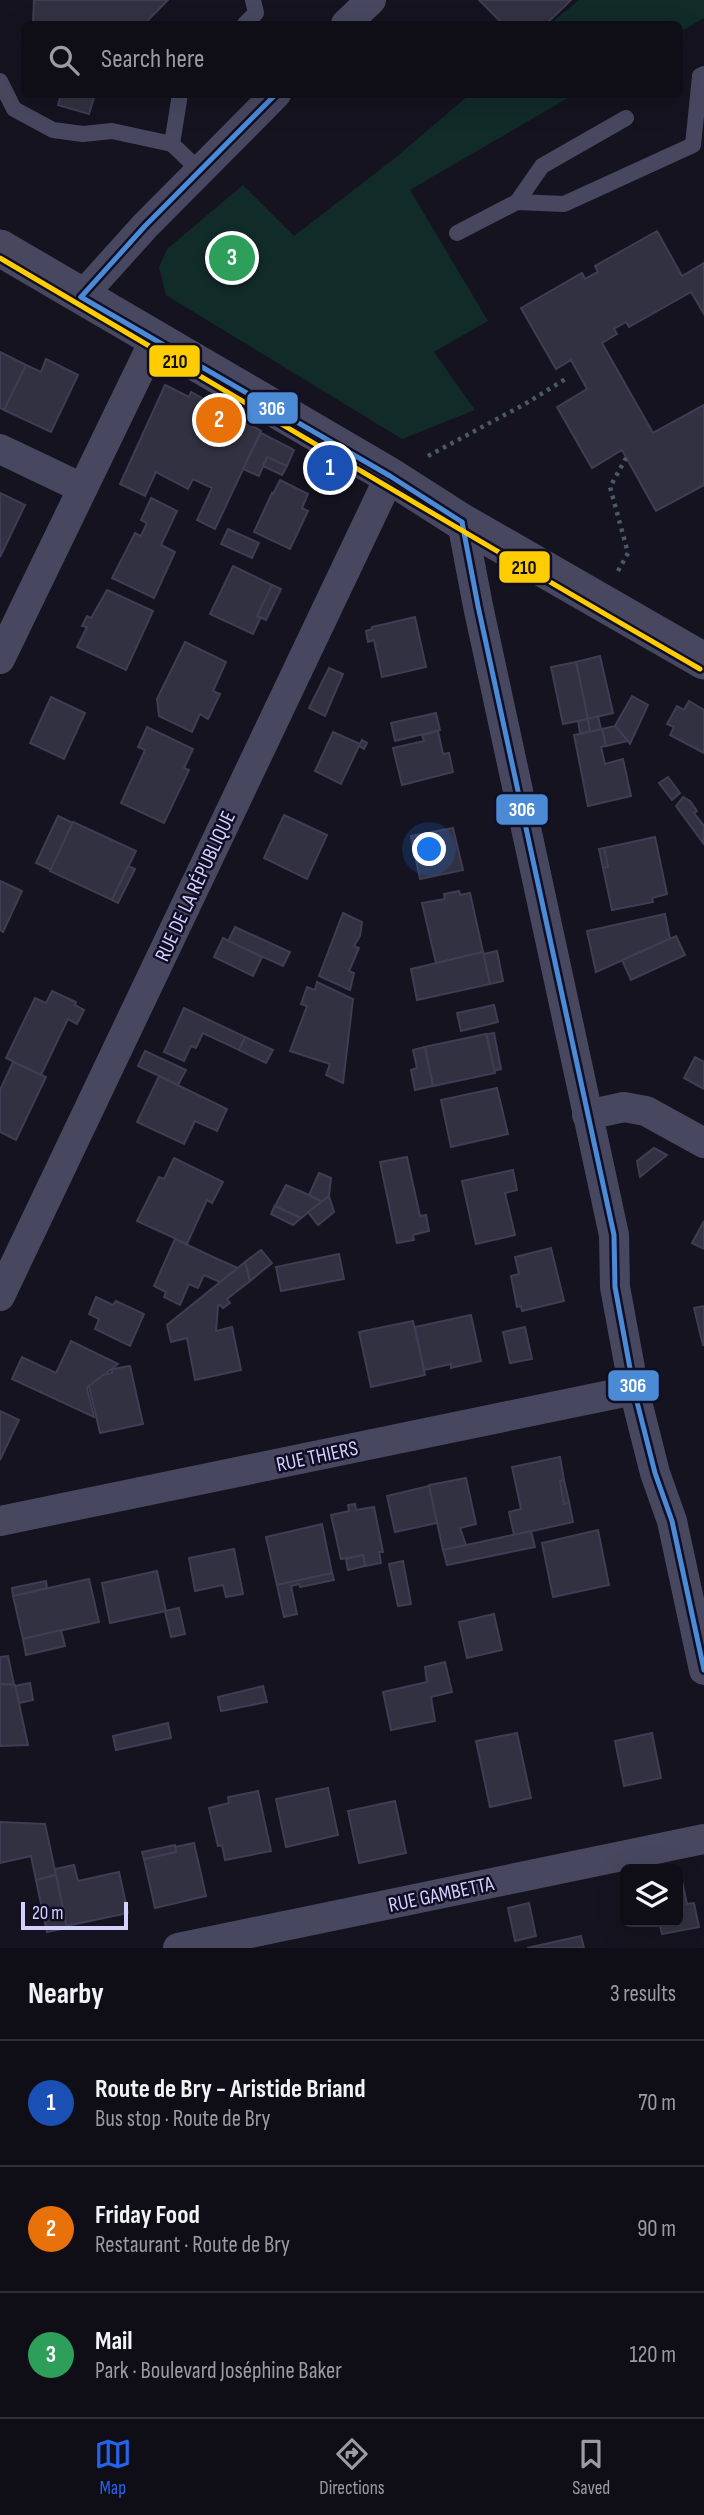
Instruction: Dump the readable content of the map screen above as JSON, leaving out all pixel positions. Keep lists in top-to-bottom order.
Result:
{
  "streets": {
    "street": ["RUE DE LA RÉPUBLIQUE", "RUE THIERS", "RUE GAMBETTA"]
  },
  "lines": ["transit line 306", "transit line 210"],
  "scale_bar": "20 m",
  "page": {
    "search": "Search here",
    "pins": ["3", "2", "1"],
    "scale": "20 m",
    "heading": ["Nearby", "3 results"],
    "list": [
      {
        "mark": "1",
        "name": "Route de Bry - Aristide Briand",
        "note": "Bus stop · Route de Bry",
        "value": "70 m"
      },
      {
        "mark": "2",
        "name": "Friday Food",
        "note": "Restaurant · Route de Bry",
        "value": "90 m"
      },
      {
        "mark": "3",
        "name": "Mail",
        "note": "Park · Boulevard Joséphine Baker",
        "value": "120 m"
      }
    ],
    "nav": ["Map", "Directions", "Saved"]
  }
}
